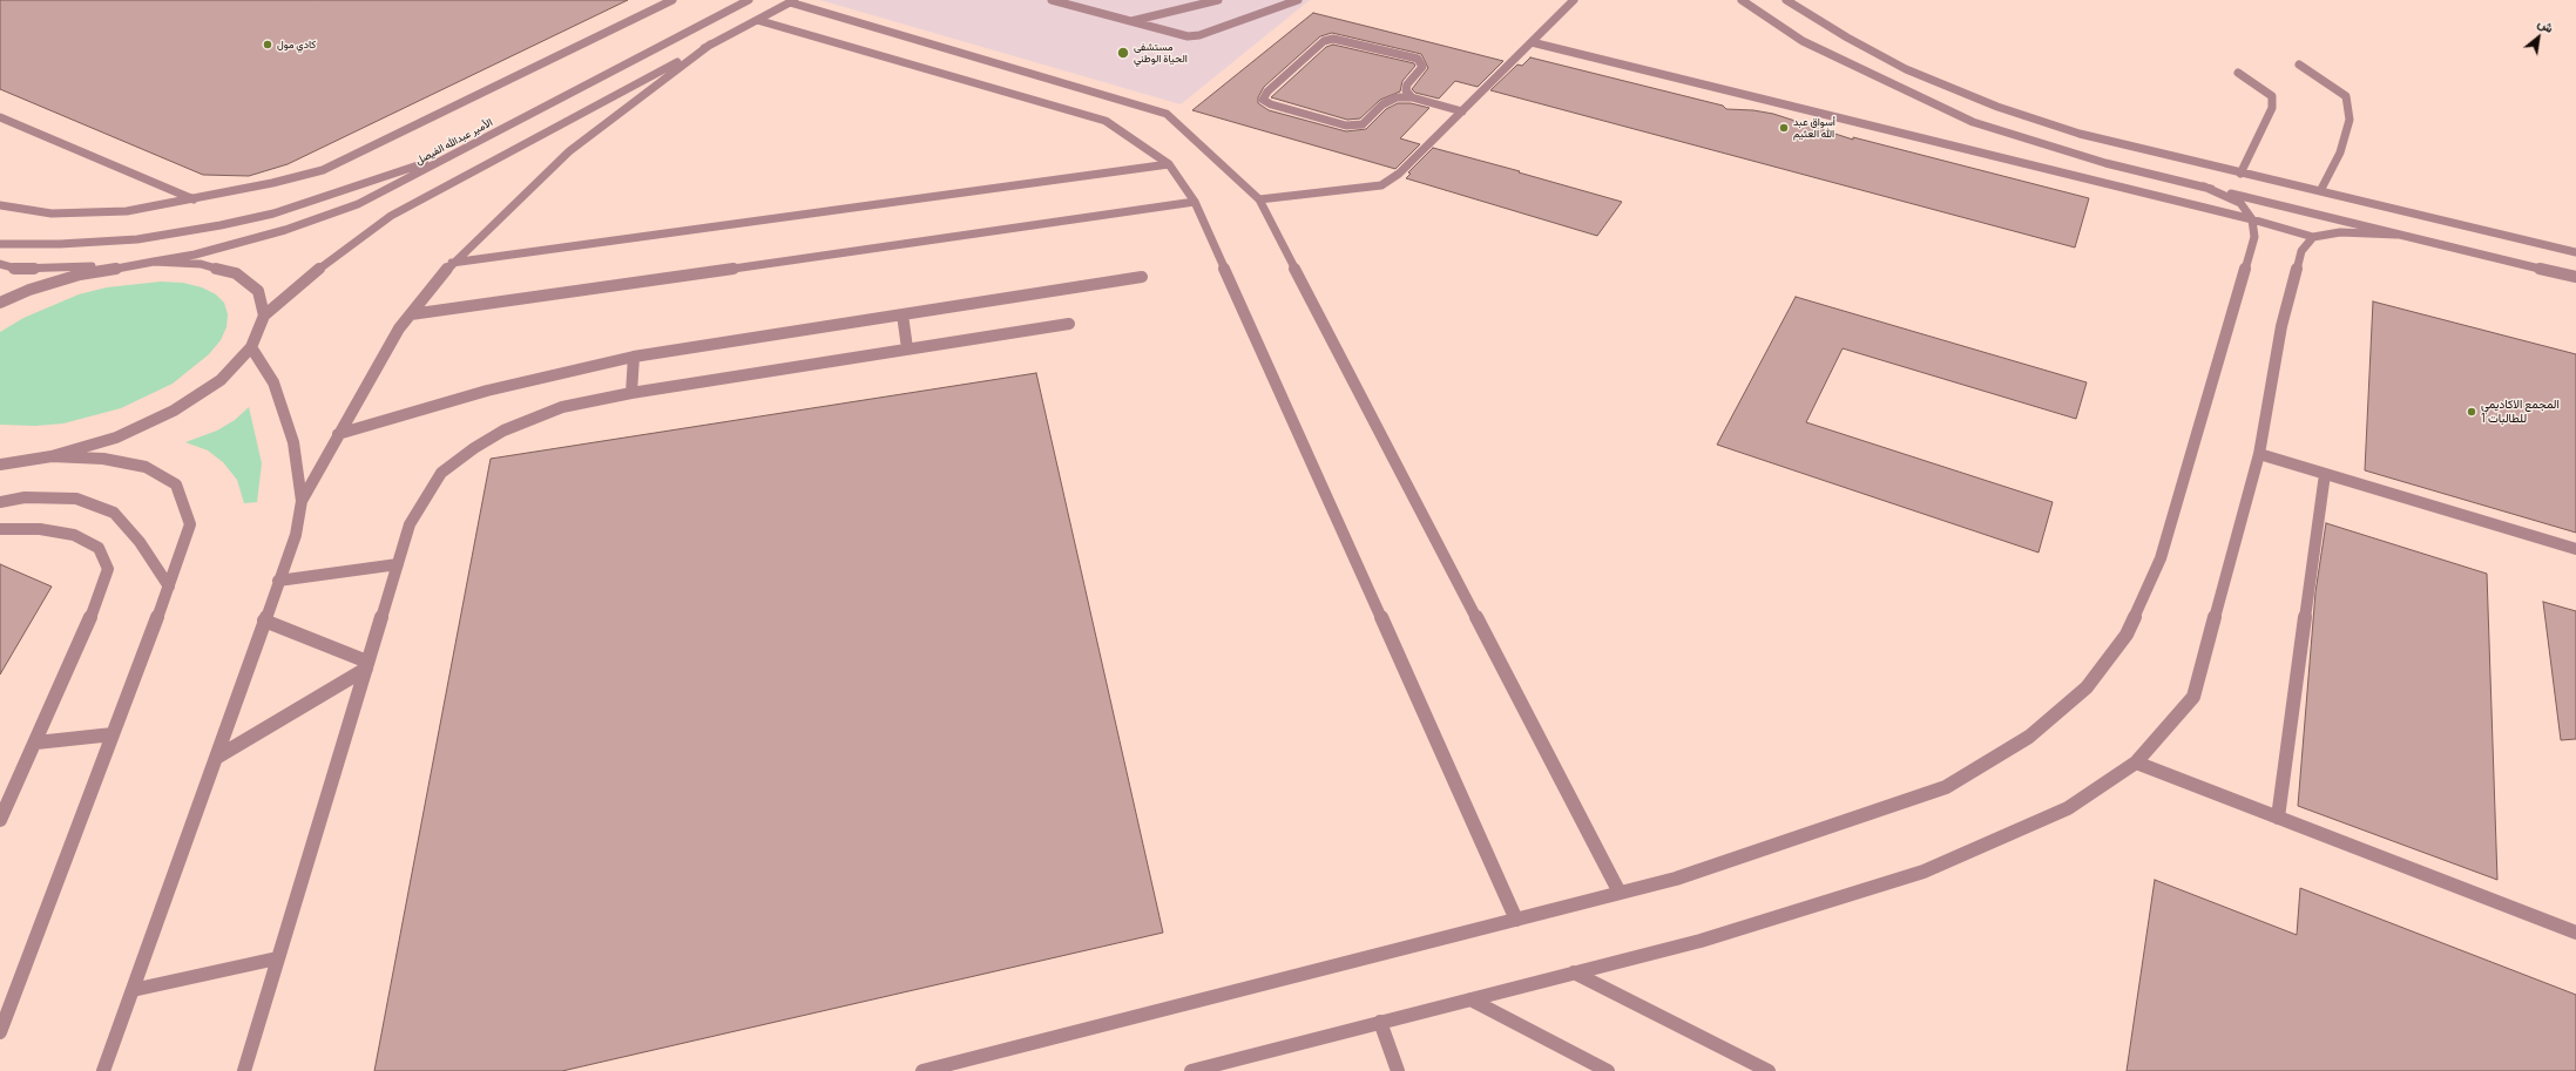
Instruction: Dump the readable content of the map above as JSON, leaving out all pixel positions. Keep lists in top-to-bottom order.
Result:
{
  "streets": {
    "street": ["الأمير عبدالله الفيصل"]
  },
  "places": [
    "كادي مول",
    "مستشفى الحياة الوطني",
    "أسواق عبد الله العثيم",
    "المجمع الاكاديمي 1 للطالبات"
  ],
  "north": "top right"
}
